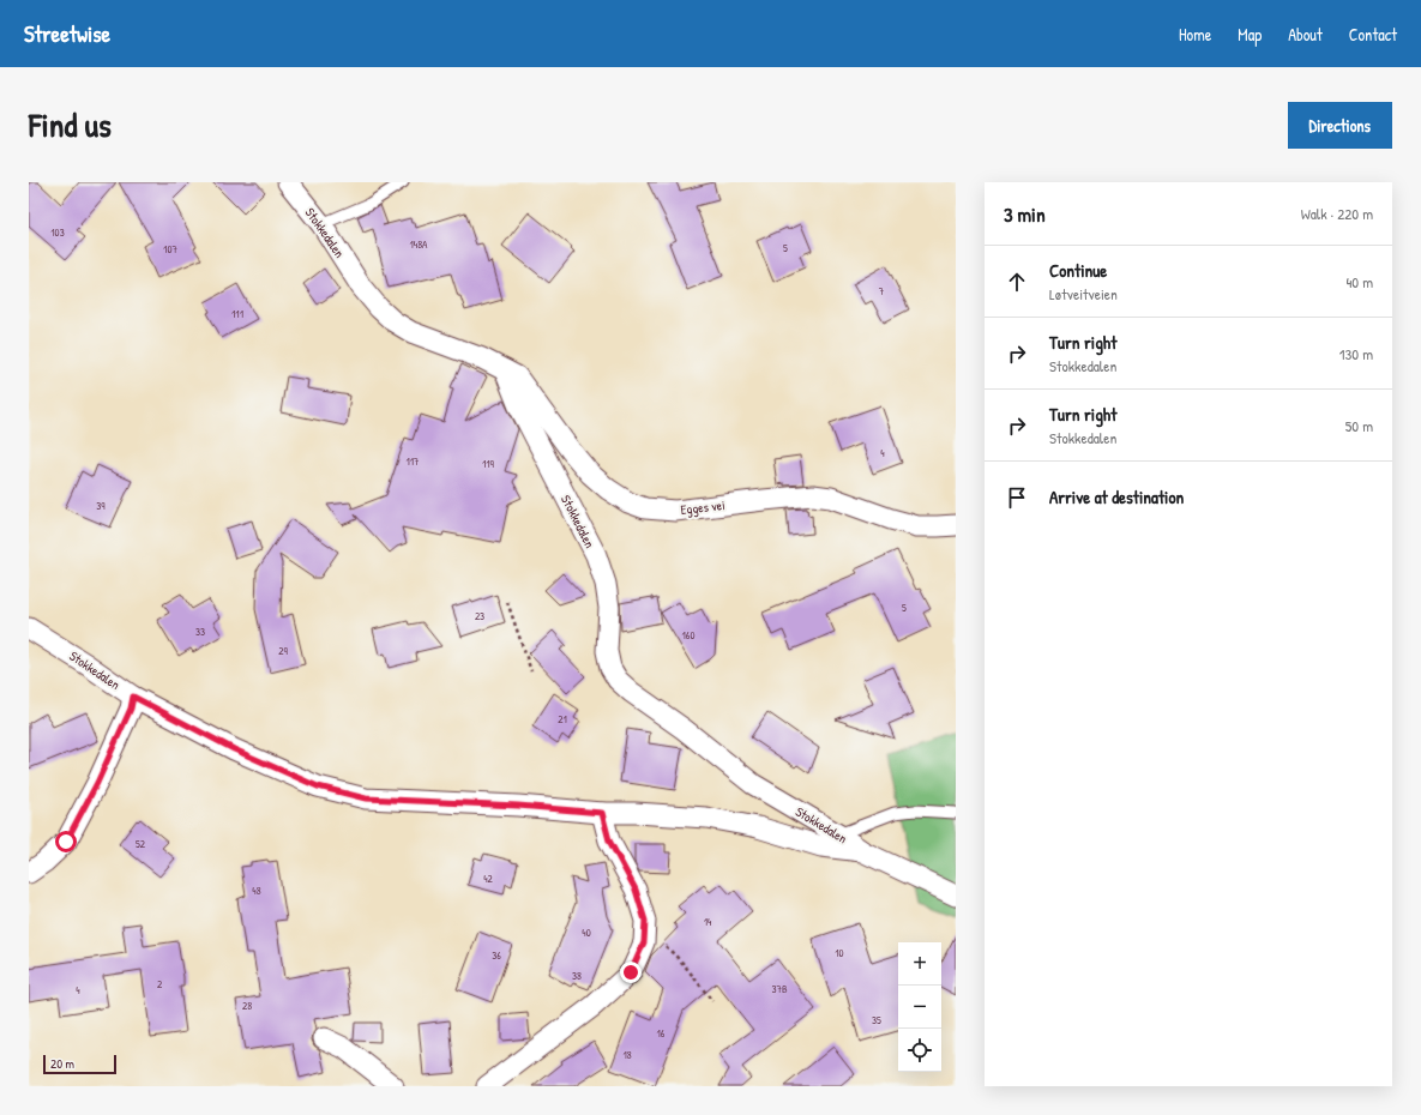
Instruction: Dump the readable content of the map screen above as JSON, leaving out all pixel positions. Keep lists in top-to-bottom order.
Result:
{
  "streets": {
    "street": ["Stokkedalen", "Egges vei"]
  },
  "crossings": [
    ["Stokkedalen", "Egges vei"]
  ],
  "house_numbers": [
    "103",
    "148A",
    "5",
    "107",
    "7",
    "111",
    "4",
    "117",
    "119",
    "39",
    "5",
    "23",
    "33",
    "160",
    "29",
    "21",
    "52",
    "42",
    "48",
    "14",
    "40",
    "10",
    "36",
    "38",
    "2",
    "37B",
    "4",
    "28",
    "35",
    "16",
    "18"
  ],
  "scale_bar": "20 m",
  "page": {
    "header": "Streetwise",
    "nav": [
      "Home",
      "Map",
      "About",
      "Contact"
    ],
    "title": "Find us",
    "buttons": "Directions",
    "heading": ["3 min", "Walk · 220 m"],
    "list": [
      ["Continue", "Løtveitveien", "40 m"],
      ["Turn right", "Stokkedalen", "130 m"],
      ["Turn right", "Stokkedalen", "50 m"],
      "Arrive at destination"
    ],
    "map_buttons": ["+", "−"],
    "scale": "20 m"
  }
}
